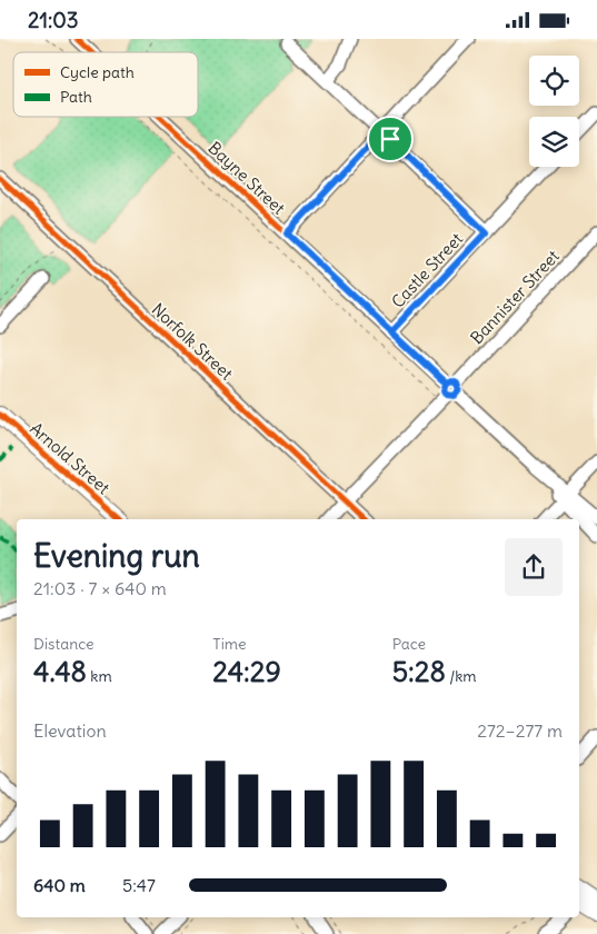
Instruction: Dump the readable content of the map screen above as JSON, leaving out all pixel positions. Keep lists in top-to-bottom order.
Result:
{
  "streets": {
    "main road": ["Arnold Street"],
    "street": [
      "Bayne Street",
      "Castle Street",
      "Bannister Street",
      "Norfolk Street"
    ]
  },
  "crossings": [
    ["Bayne Street", "Castle Street"],
    ["Bayne Street", "Bannister Street"],
    ["Bannister Street", "Norfolk Street"]
  ],
  "legend": ["Cycle path", "Path"],
  "page": {
    "status": "21:03",
    "heading": ["Evening run", "21:03 · 7 × 640 m"],
    "stats": [
      ["Distance", "4.48 km"],
      ["Time", "24:29"],
      ["Pace", "5:28 /km"]
    ],
    "chart": ["Elevation", "272–277 m"],
    "list": [
      {
        "name": "640 m",
        "note": "5:47"
      }
    ]
  }
}
